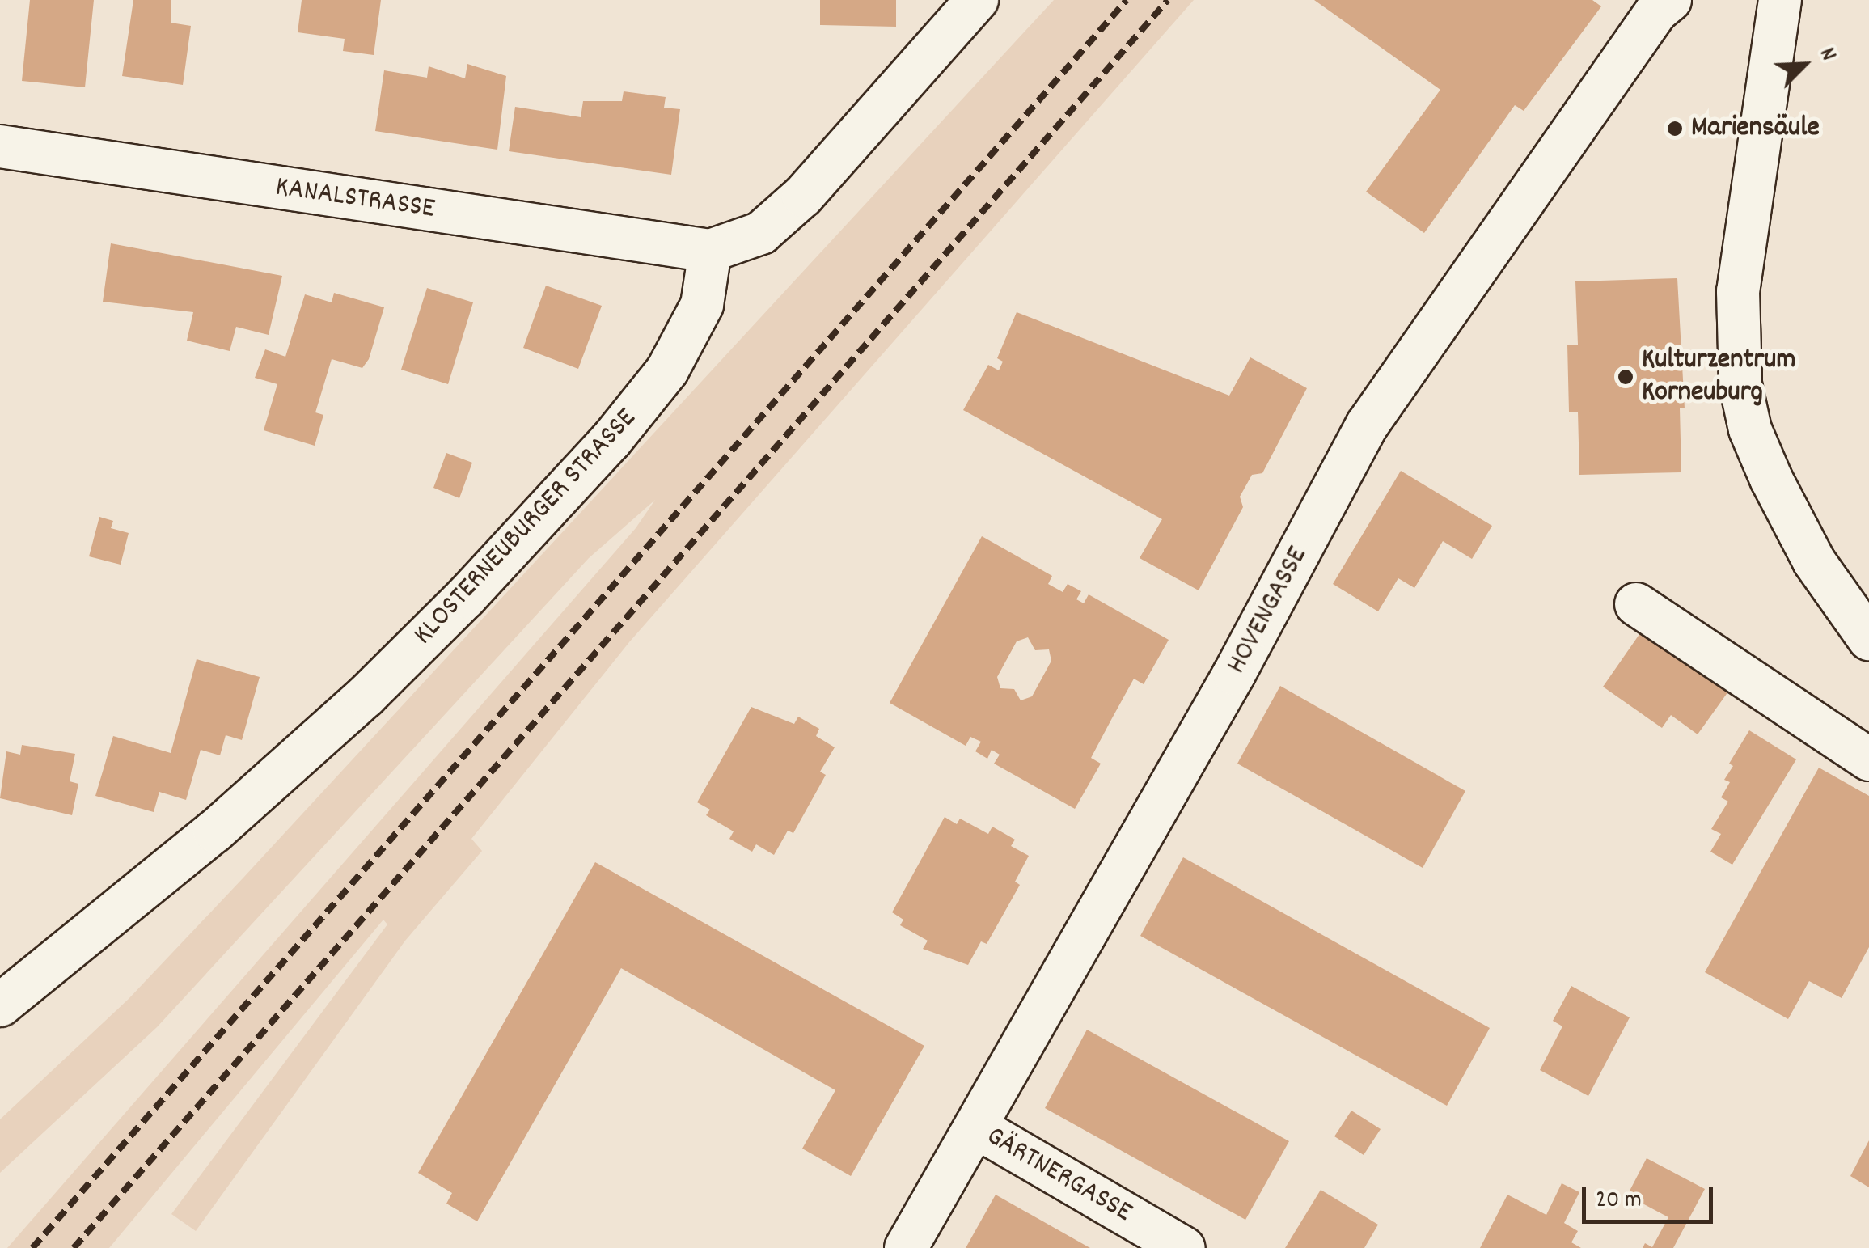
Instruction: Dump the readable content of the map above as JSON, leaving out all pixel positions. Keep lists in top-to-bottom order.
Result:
{
  "streets": {
    "street": [
      "KANALSTRASSE",
      "KLOSTERNEUBURGER STRASSE",
      "HOVENGASSE",
      "GÄRTNERGASSE"
    ]
  },
  "crossings": [
    ["KANALSTRASSE", "KLOSTERNEUBURGER STRASSE"],
    ["HOVENGASSE", "GÄRTNERGASSE"]
  ],
  "places": ["Mariensäule", "Kulturzentrum Korneuburg"],
  "scale_bar": "20 m",
  "north": "top right"
}
